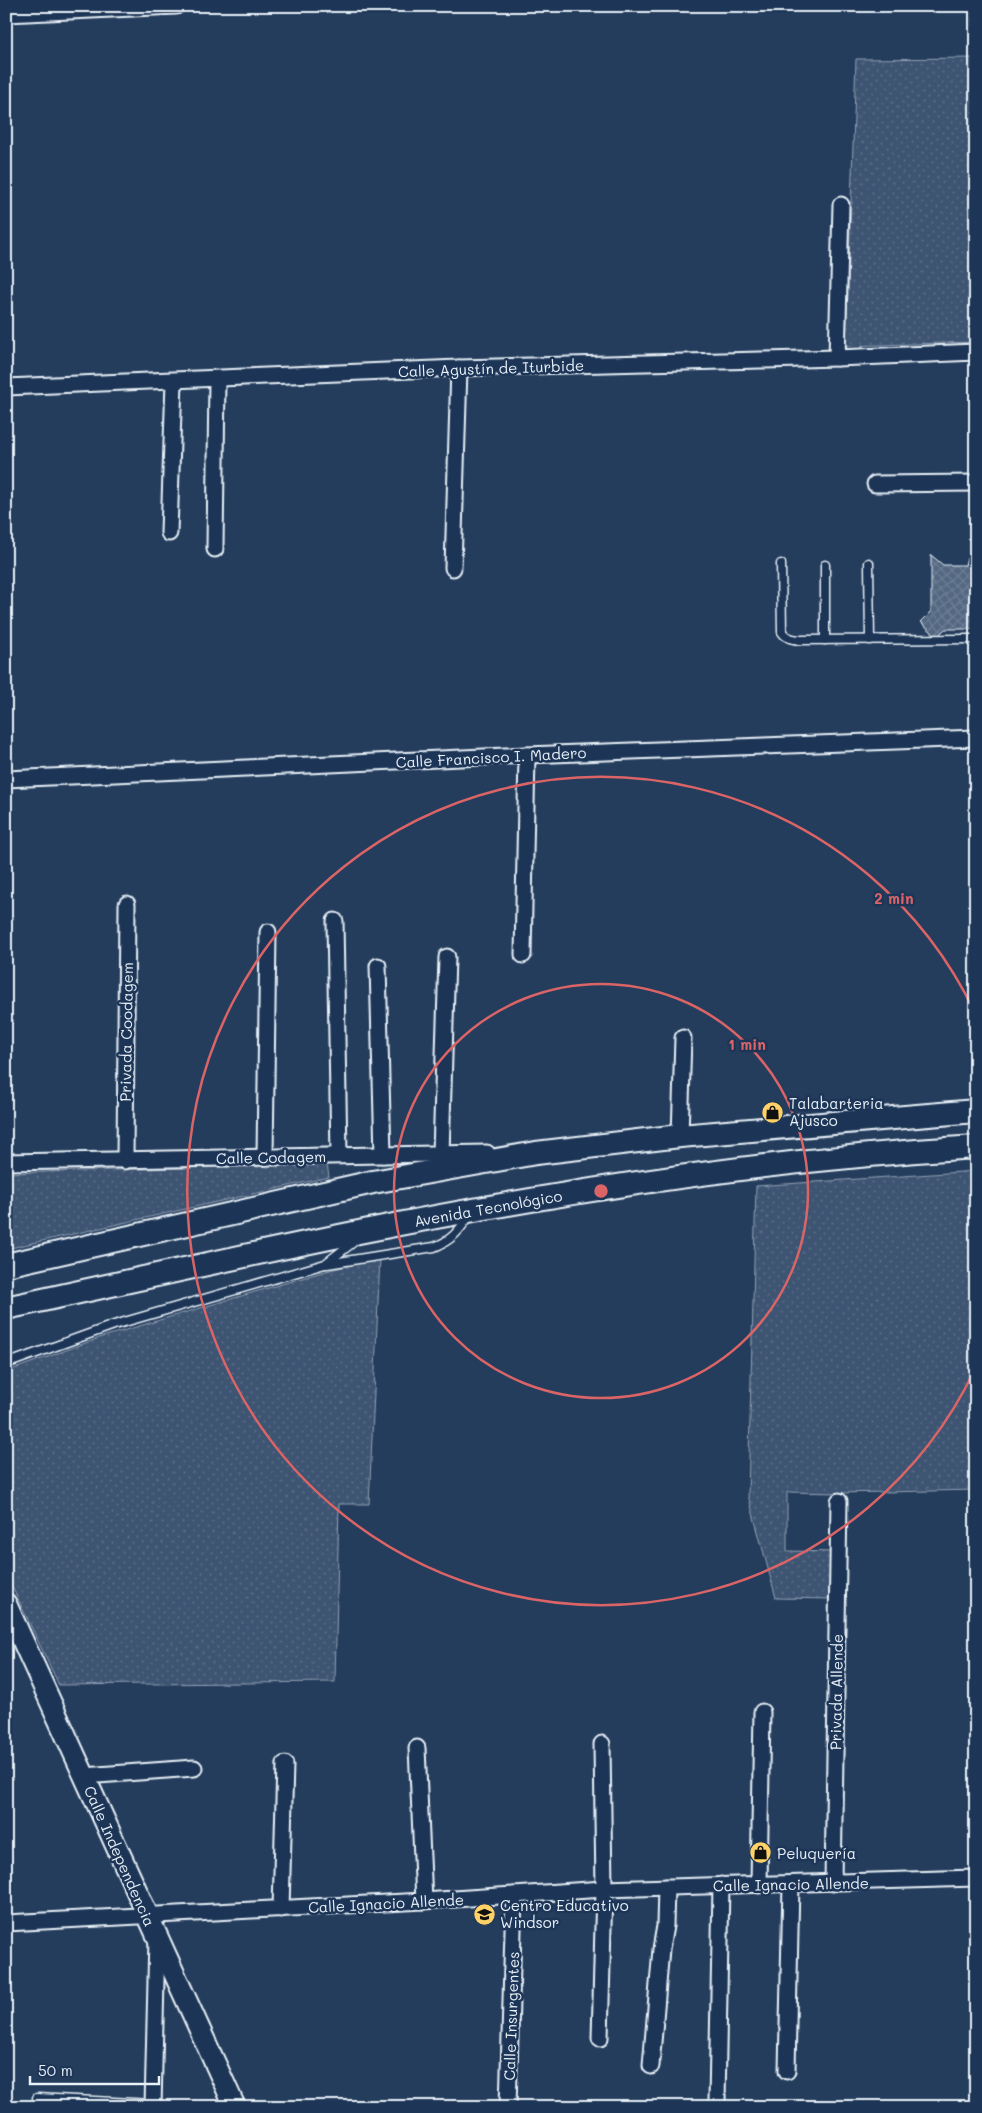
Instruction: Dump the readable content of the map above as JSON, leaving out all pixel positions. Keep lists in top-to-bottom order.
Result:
{
  "streets": {
    "main road": ["Avenida Tecnológico"],
    "street": [
      "Calle Agustín de Iturbide",
      "Calle Francisco I. Madero",
      "Privada Coodagem",
      "Calle Codagem",
      "Privada Allende",
      "Calle Independencia",
      "Calle Ignacio Allende",
      "Calle Insurgentes"
    ]
  },
  "crossings": [
    ["Privada Coodagem", "Calle Codagem"],
    ["Privada Allende", "Calle Ignacio Allende"],
    ["Calle Independencia", "Calle Ignacio Allende"],
    ["Calle Ignacio Allende", "Calle Insurgentes"]
  ],
  "places": {
    "shop": ["Talabarteria Ajusco", "Peluquería"],
    "school or university": ["Centro Educativo Windsor"]
  },
  "scale_bar": "50 m",
  "rings": ["2 min", "1 min"]
}
